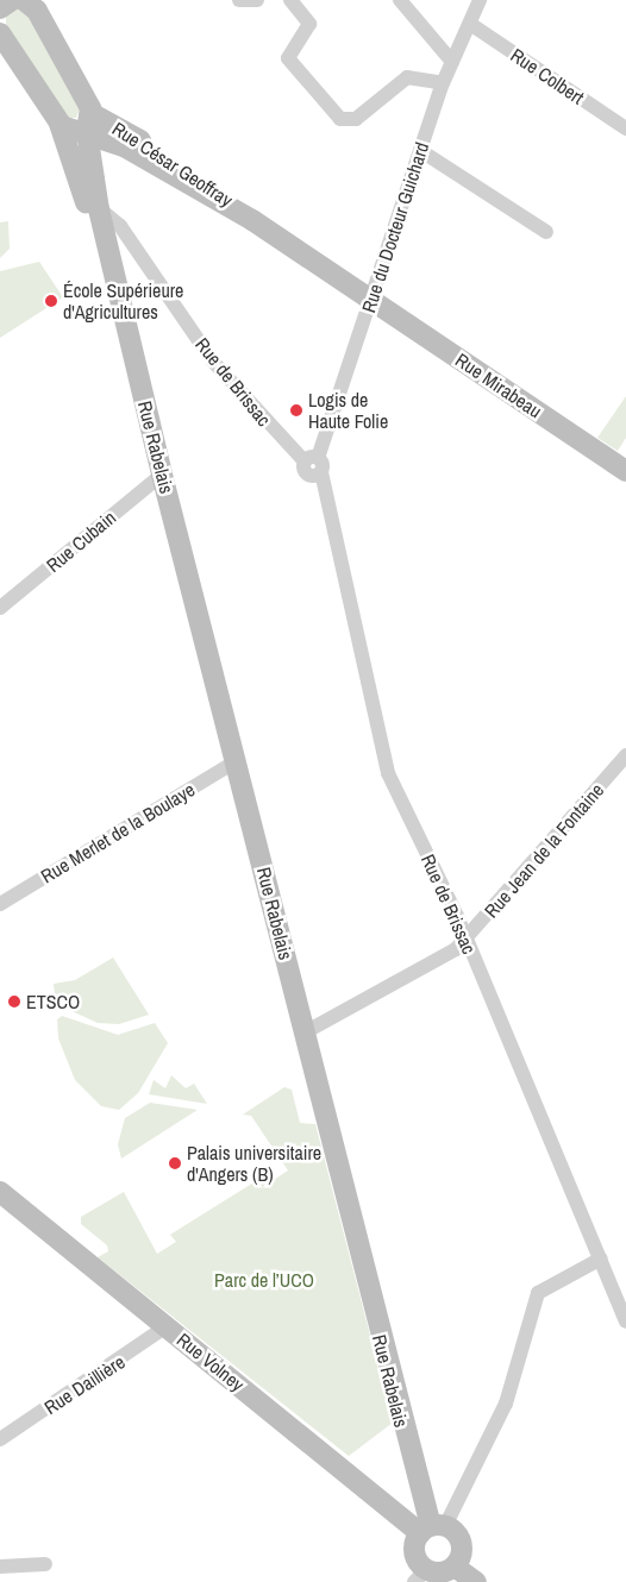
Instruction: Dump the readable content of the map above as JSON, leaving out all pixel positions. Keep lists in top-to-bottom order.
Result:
{
  "streets": {
    "street": [
      "Rue Colbert",
      "Rue César Geoffray",
      "Rue du Docteur Guichard",
      "Rue de Brissac",
      "Rue Mirabeau",
      "Rue Rabelais",
      "Rue Cubain",
      "Rue Merlet de la Boulaye",
      "Rue Jean de la Fontaine",
      "Rue Volney",
      "Rue Daillière"
    ]
  },
  "crossings": [
    ["Rue Colbert", "Rue du Docteur Guichard"],
    ["Rue César Geoffray", "Rue du Docteur Guichard"],
    ["Rue César Geoffray", "Rue Mirabeau"],
    ["Rue César Geoffray", "Rue Rabelais"],
    ["Rue du Docteur Guichard", "Rue de Brissac"],
    ["Rue du Docteur Guichard", "Rue Mirabeau"],
    ["Rue de Brissac", "Rue Rabelais"],
    ["Rue de Brissac", "Rue Jean de la Fontaine"],
    ["Rue Rabelais", "Rue Cubain"],
    ["Rue Rabelais", "Rue Merlet de la Boulaye"],
    ["Rue Rabelais", "Rue Jean de la Fontaine"],
    ["Rue Rabelais", "Rue Volney"],
    ["Rue Volney", "Rue Daillière"]
  ],
  "parks": ["Parc de l’UCO"],
  "places": [
    "École Supérieure d'Agricultures",
    "Logis de Haute Folie",
    "ETSCO",
    "Palais universitaire d'Angers (B)"
  ]
}
